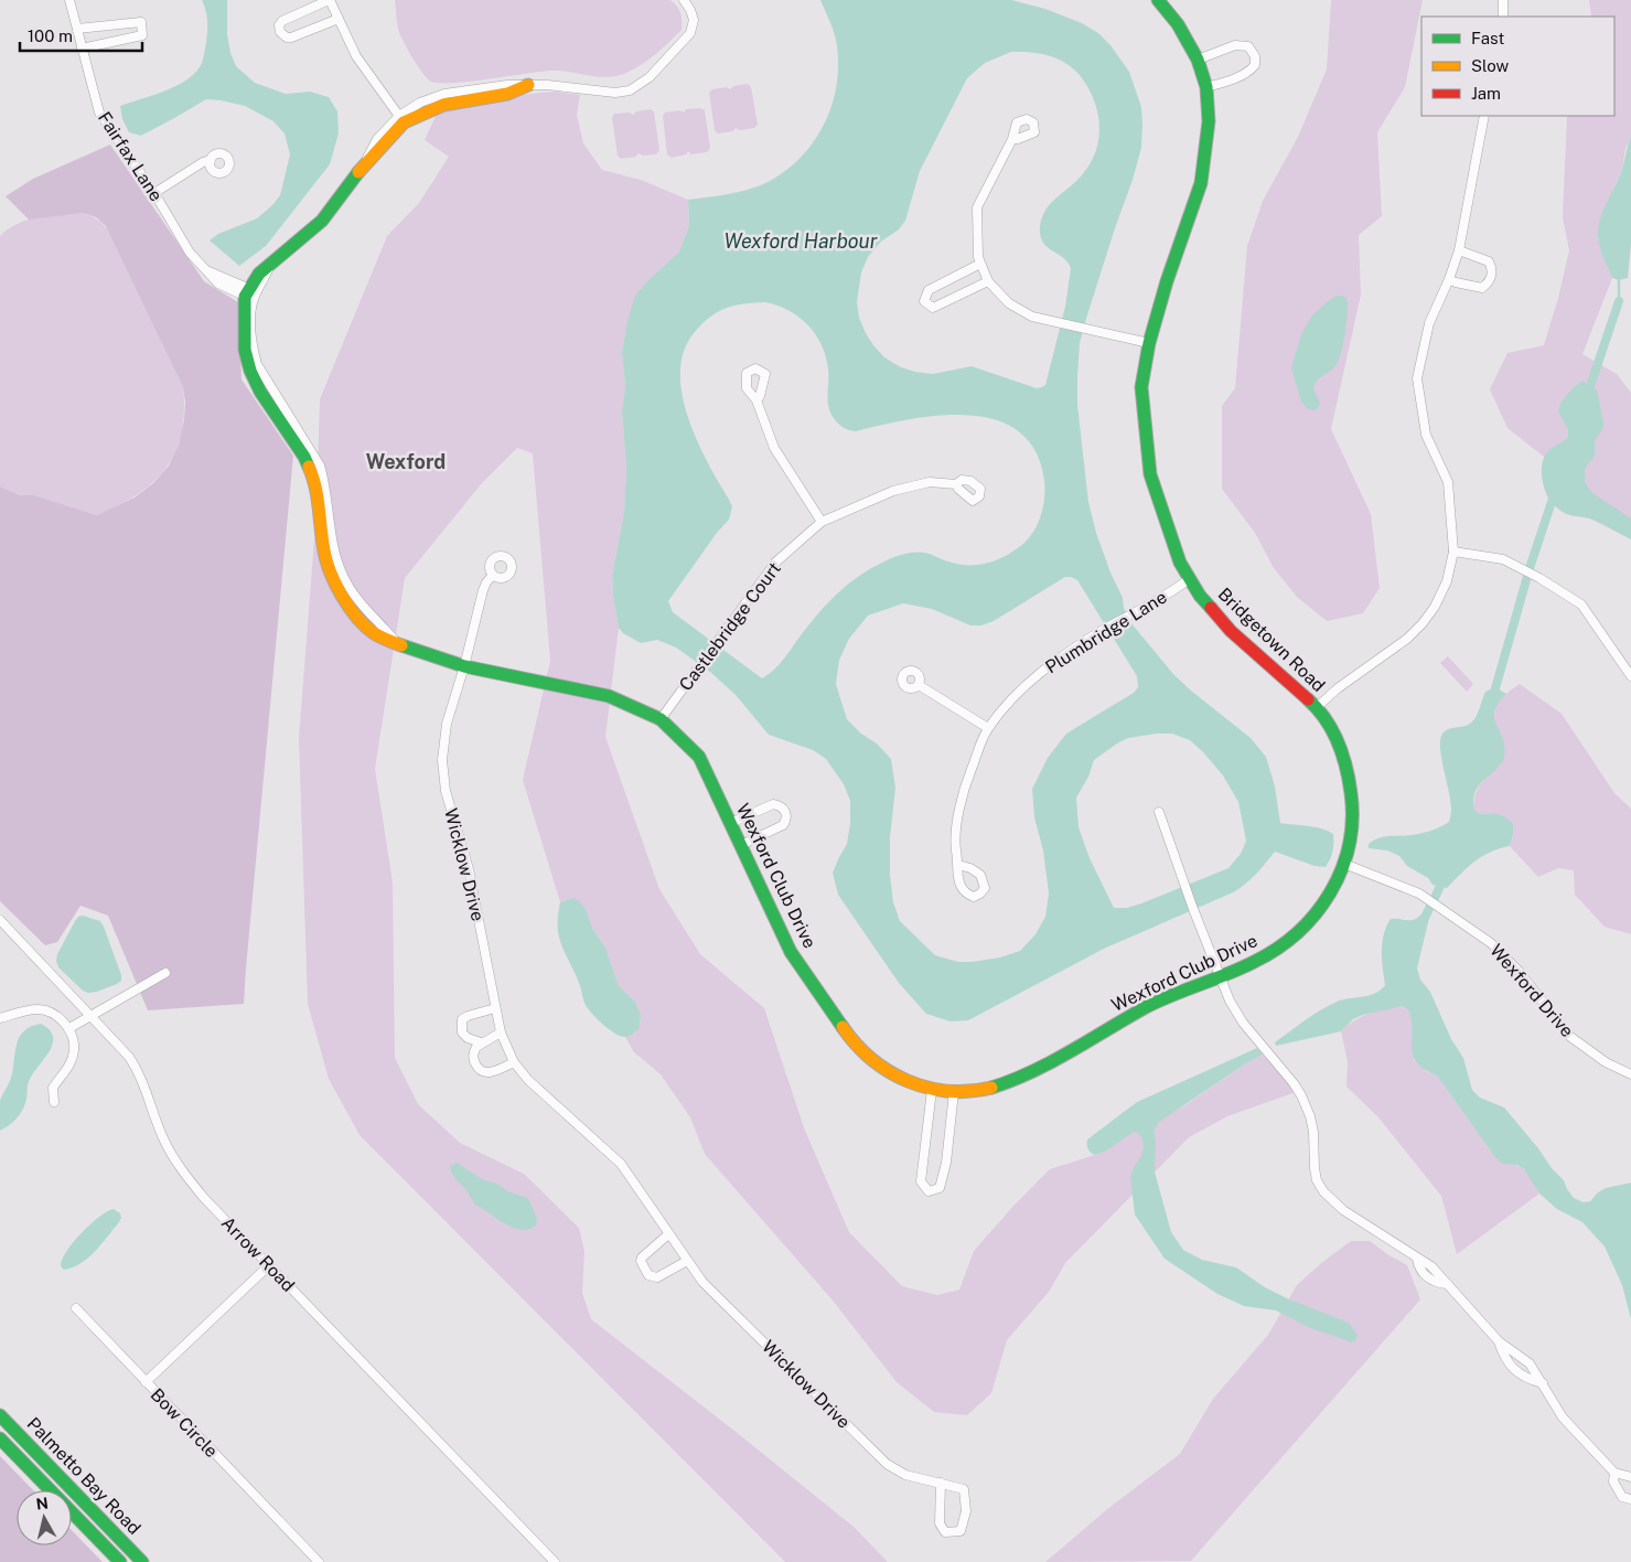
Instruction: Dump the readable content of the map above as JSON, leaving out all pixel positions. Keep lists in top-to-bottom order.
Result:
{
  "streets": {
    "main road": ["Bridgetown Road", "Wexford Club Drive", "Palmetto Bay Road"],
    "street": [
      "Fairfax Lane",
      "Castlebridge Court",
      "Plumbridge Lane",
      "Wicklow Drive",
      "Wexford Drive",
      "Arrow Road",
      "Bow Circle"
    ]
  },
  "crossings": [
    ["Fairfax Lane", "Wexford Club Drive"],
    ["Castlebridge Court", "Wexford Club Drive"],
    ["Plumbridge Lane", "Bridgetown Road"],
    ["Bridgetown Road", "Wexford Club Drive"],
    ["Bridgetown Road", "Wexford Drive"],
    ["Wicklow Drive", "Wexford Club Drive"],
    ["Wexford Club Drive", "Wexford Drive"],
    ["Arrow Road", "Bow Circle"]
  ],
  "districts": ["Wexford"],
  "water": ["Wexford Harbour"],
  "legend": ["Fast", "Slow", "Jam"],
  "scale_bar": "100 m",
  "north": "top"
}
